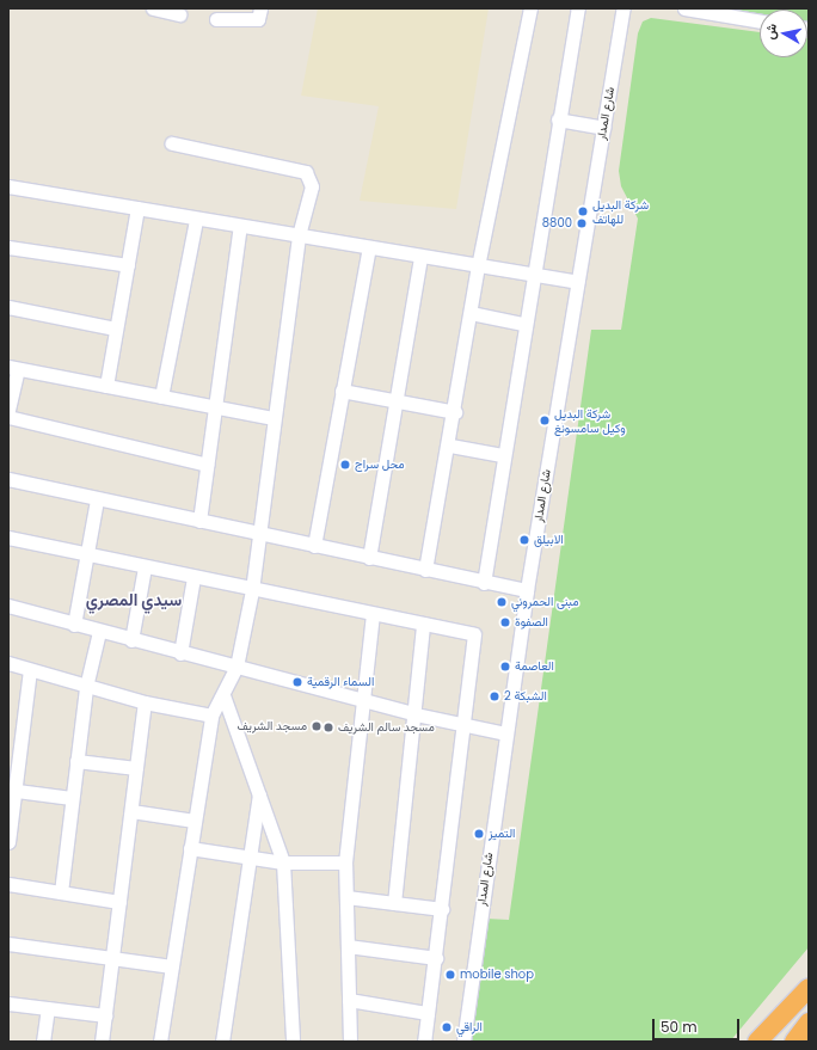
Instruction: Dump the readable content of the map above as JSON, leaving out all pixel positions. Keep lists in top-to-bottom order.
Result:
{
  "streets": {
    "street": ["شارع المدار"]
  },
  "districts": ["سيدي المصري"],
  "places": [
    "شركة البديل للهاتف",
    "8800",
    "شركة البديل وكيل سامسونغ",
    "محل سراج",
    "الابيلق",
    "مبنى الحمروني",
    "الصفوة",
    "العاصمة",
    "السماء الرقمية",
    "الشبكة 2",
    "مسجد الشريف",
    "مسجد سالم الشريف",
    "التميز",
    "mobile shop",
    "الراقي"
  ],
  "scale_bar": "50 m",
  "north": "left"
}
